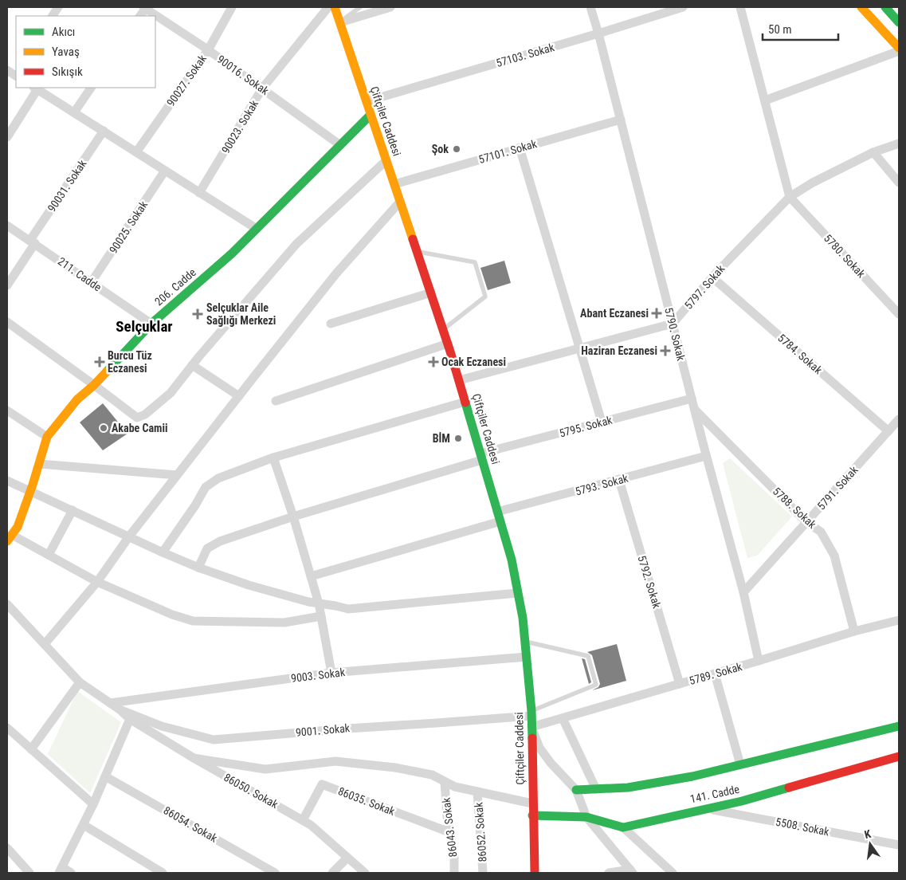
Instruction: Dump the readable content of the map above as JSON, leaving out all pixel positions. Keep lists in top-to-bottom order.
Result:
{
  "streets": {
    "street": [
      "57103. Sokak",
      "90016. Sokak",
      "90027. Sokak",
      "Çiftçiler Caddesi",
      "90023. Sokak",
      "57101. Sokak",
      "90031. Sokak",
      "90025. Sokak",
      "5780. Sokak",
      "211. Cadde",
      "206. Cadde",
      "5797. Sokak",
      "5790. Sokak",
      "5784. Sokak",
      "5795. Sokak",
      "5793. Sokak",
      "5791. Sokak",
      "5788. Sokak",
      "5792. Sokak",
      "5789. Sokak",
      "9003. Sokak",
      "9001. Sokak",
      "86050. Sokak",
      "141. Cadde",
      "86035. Sokak",
      "86054. Sokak",
      "5508. Sokak",
      "86043. Sokak",
      "86052. Sokak"
    ]
  },
  "crossings": [
    ["57103. Sokak", "Çiftçiler Caddesi"],
    ["57103. Sokak", "5790. Sokak"],
    ["90016. Sokak", "90027. Sokak"],
    ["90016. Sokak", "90023. Sokak"],
    ["90016. Sokak", "206. Cadde"],
    ["Çiftçiler Caddesi", "57101. Sokak"],
    ["Çiftçiler Caddesi", "206. Cadde"],
    ["Çiftçiler Caddesi", "5795. Sokak"],
    ["Çiftçiler Caddesi", "5793. Sokak"],
    ["Çiftçiler Caddesi", "5789. Sokak"],
    ["Çiftçiler Caddesi", "9003. Sokak"],
    ["Çiftçiler Caddesi", "9001. Sokak"],
    ["Çiftçiler Caddesi", "141. Cadde"],
    ["57101. Sokak", "5790. Sokak"],
    ["90031. Sokak", "211. Cadde"],
    ["90025. Sokak", "211. Cadde"],
    ["5780. Sokak", "5797. Sokak"],
    ["211. Cadde", "206. Cadde"],
    ["5797. Sokak", "5790. Sokak"],
    ["5797. Sokak", "5784. Sokak"],
    ["5790. Sokak", "5795. Sokak"],
    ["5790. Sokak", "5793. Sokak"],
    ["5790. Sokak", "5791. Sokak"],
    ["5790. Sokak", "5788. Sokak"],
    ["5790. Sokak", "5789. Sokak"],
    ["5784. Sokak", "5791. Sokak"],
    ["5793. Sokak", "5792. Sokak"],
    ["5791. Sokak", "5788. Sokak"],
    ["5788. Sokak", "5789. Sokak"],
    ["5792. Sokak", "5789. Sokak"],
    ["9001. Sokak", "86050. Sokak"],
    ["86050. Sokak", "86035. Sokak"],
    ["141. Cadde", "5508. Sokak"],
    ["86035. Sokak", "86043. Sokak"]
  ],
  "districts": ["Selçuklar"],
  "places": {
    "other": ["Şok", "Akabe Camii", "BİM"],
    "health": [
      "Abant Eczanesi",
      "Selçuklar Aile Sağlığı Merkezi",
      "Haziran Eczanesi",
      "Burcu Tüz Eczanesi",
      "Ocak Eczanesi"
    ]
  },
  "legend": ["Akıcı", "Yavaş", "Sıkışık"],
  "scale_bar": "50 m",
  "north": "top"
}
